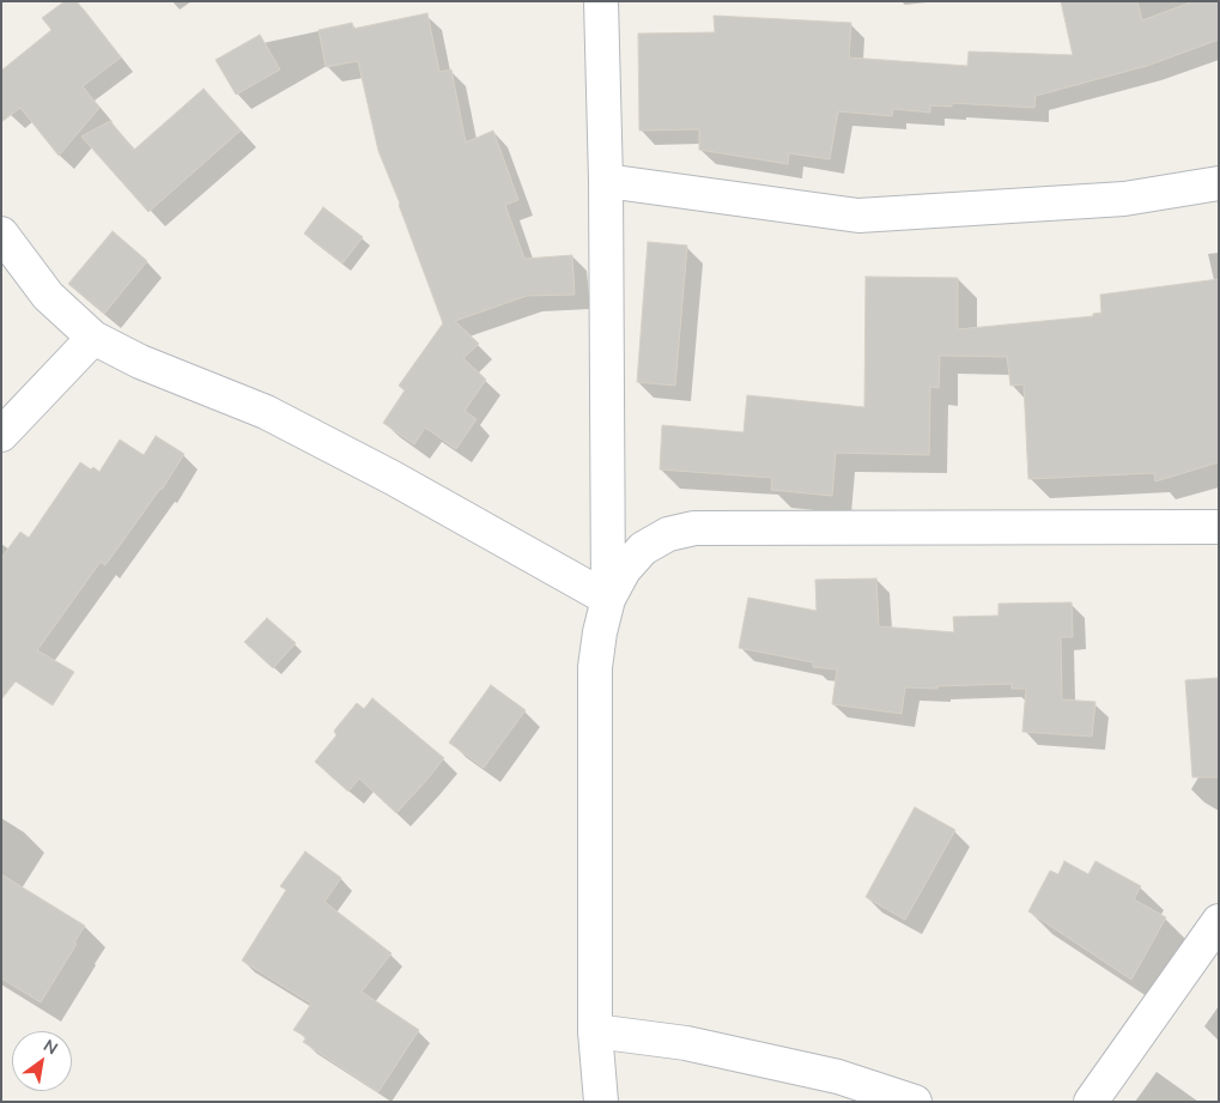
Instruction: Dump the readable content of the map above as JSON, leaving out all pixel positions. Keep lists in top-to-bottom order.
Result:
{
  "north": "top right"
}
